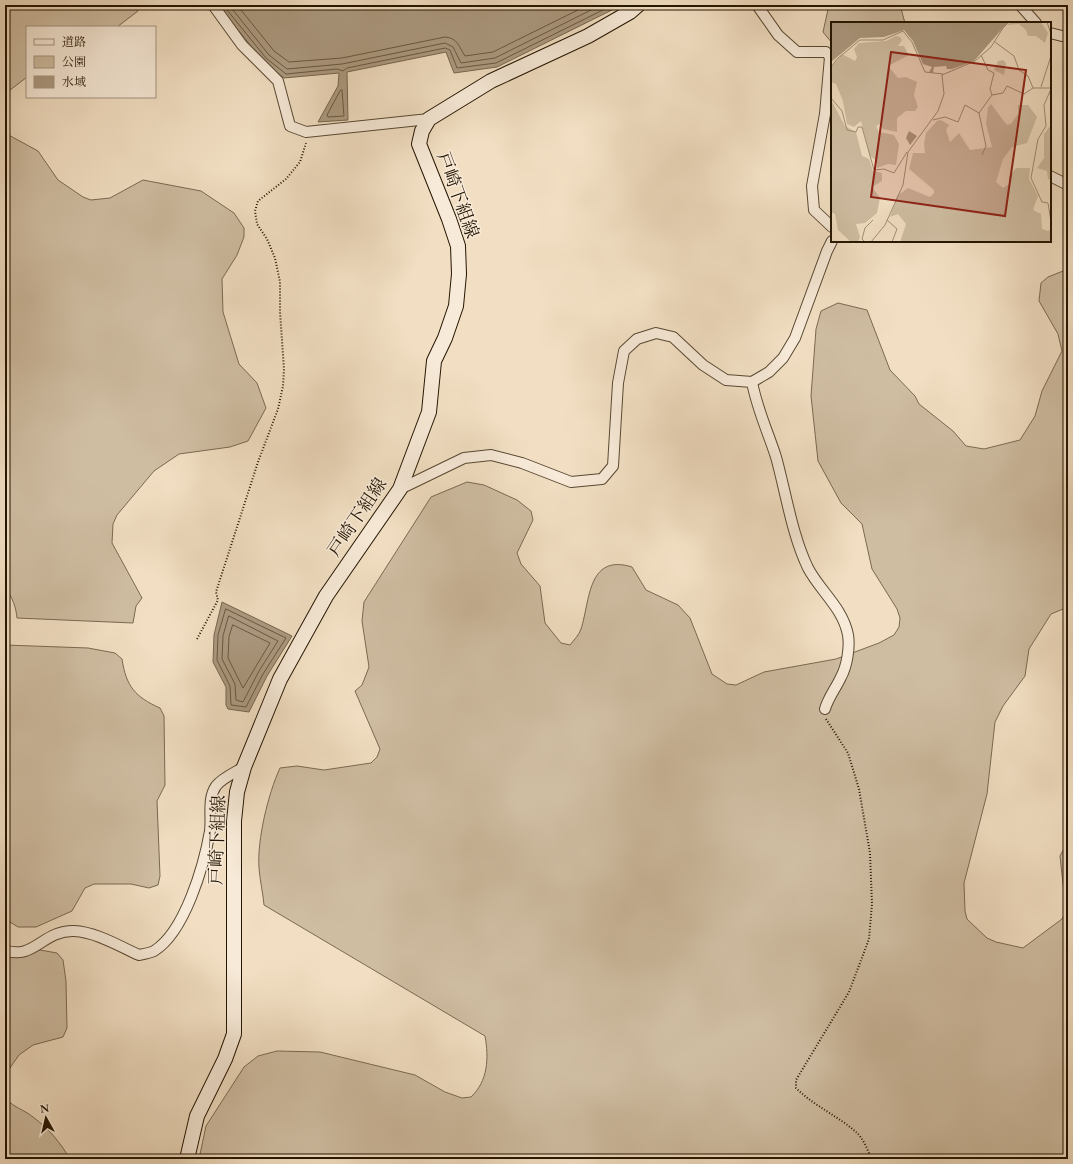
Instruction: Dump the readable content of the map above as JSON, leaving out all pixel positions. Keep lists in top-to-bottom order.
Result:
{
  "streets": {
    "main road": ["戸崎下組線"]
  },
  "legend": ["道路", "公園", "水域"],
  "north": "top"
}
